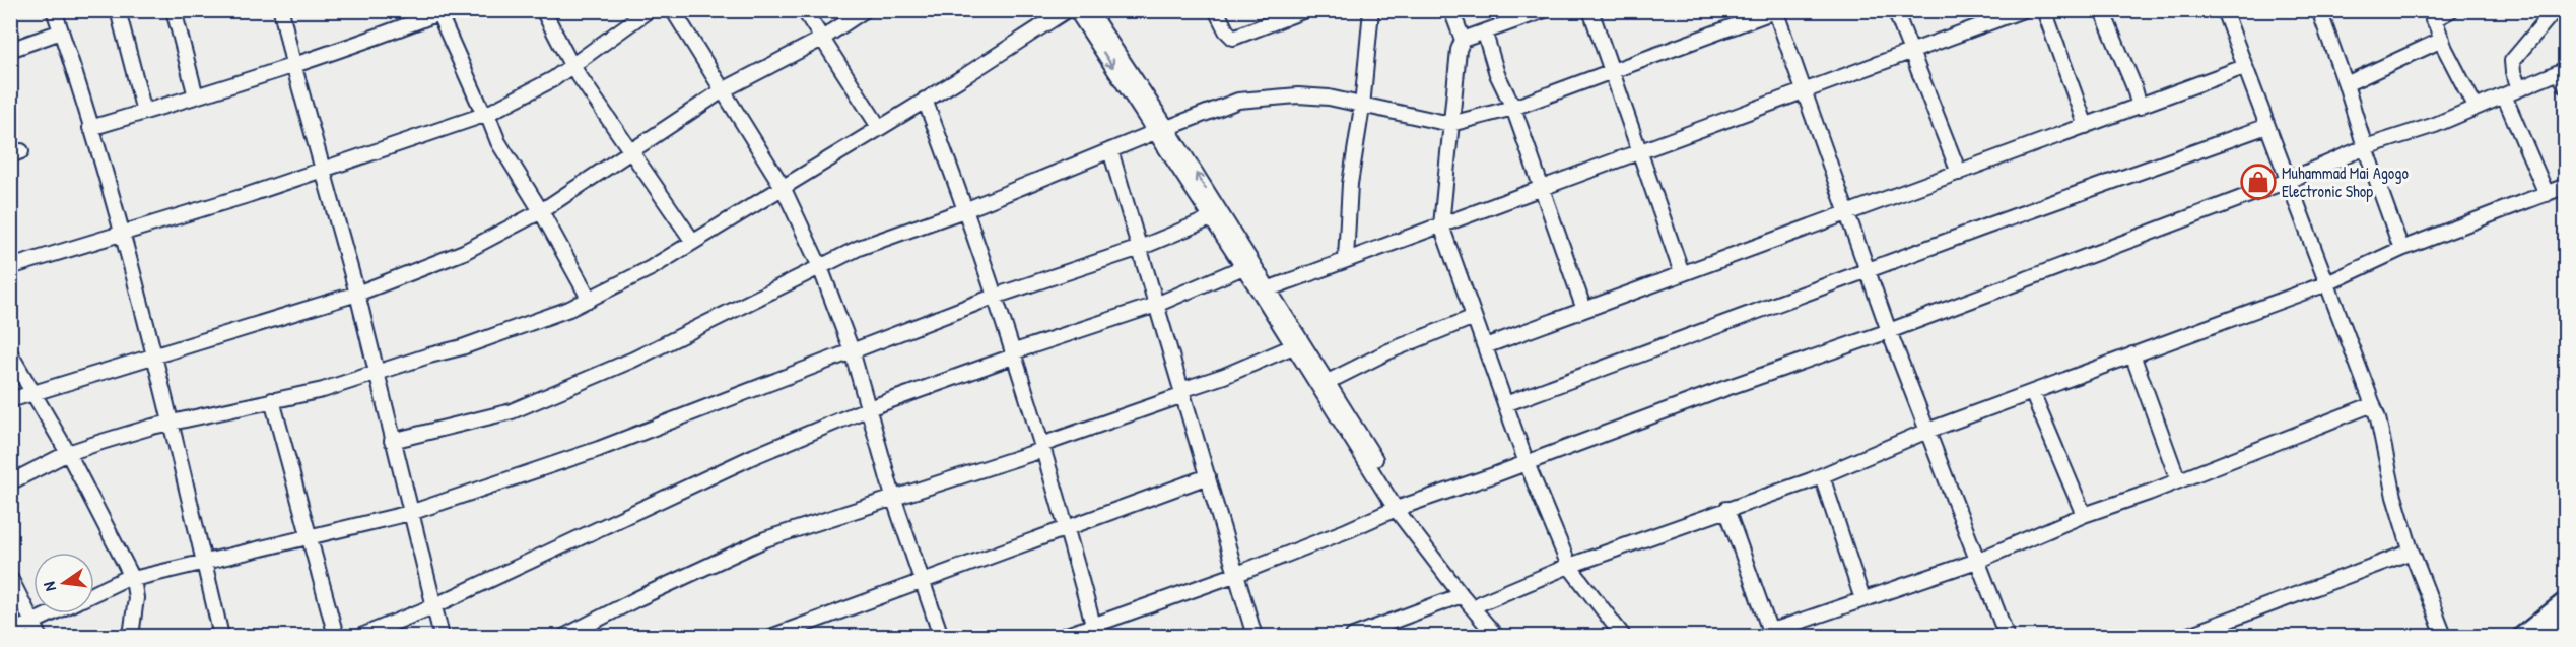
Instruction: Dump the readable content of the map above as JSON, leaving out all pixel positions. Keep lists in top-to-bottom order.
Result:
{
  "places": {
    "shop": ["Muhammad Mai Agogo Electronic Shop"]
  },
  "north": "left"
}
